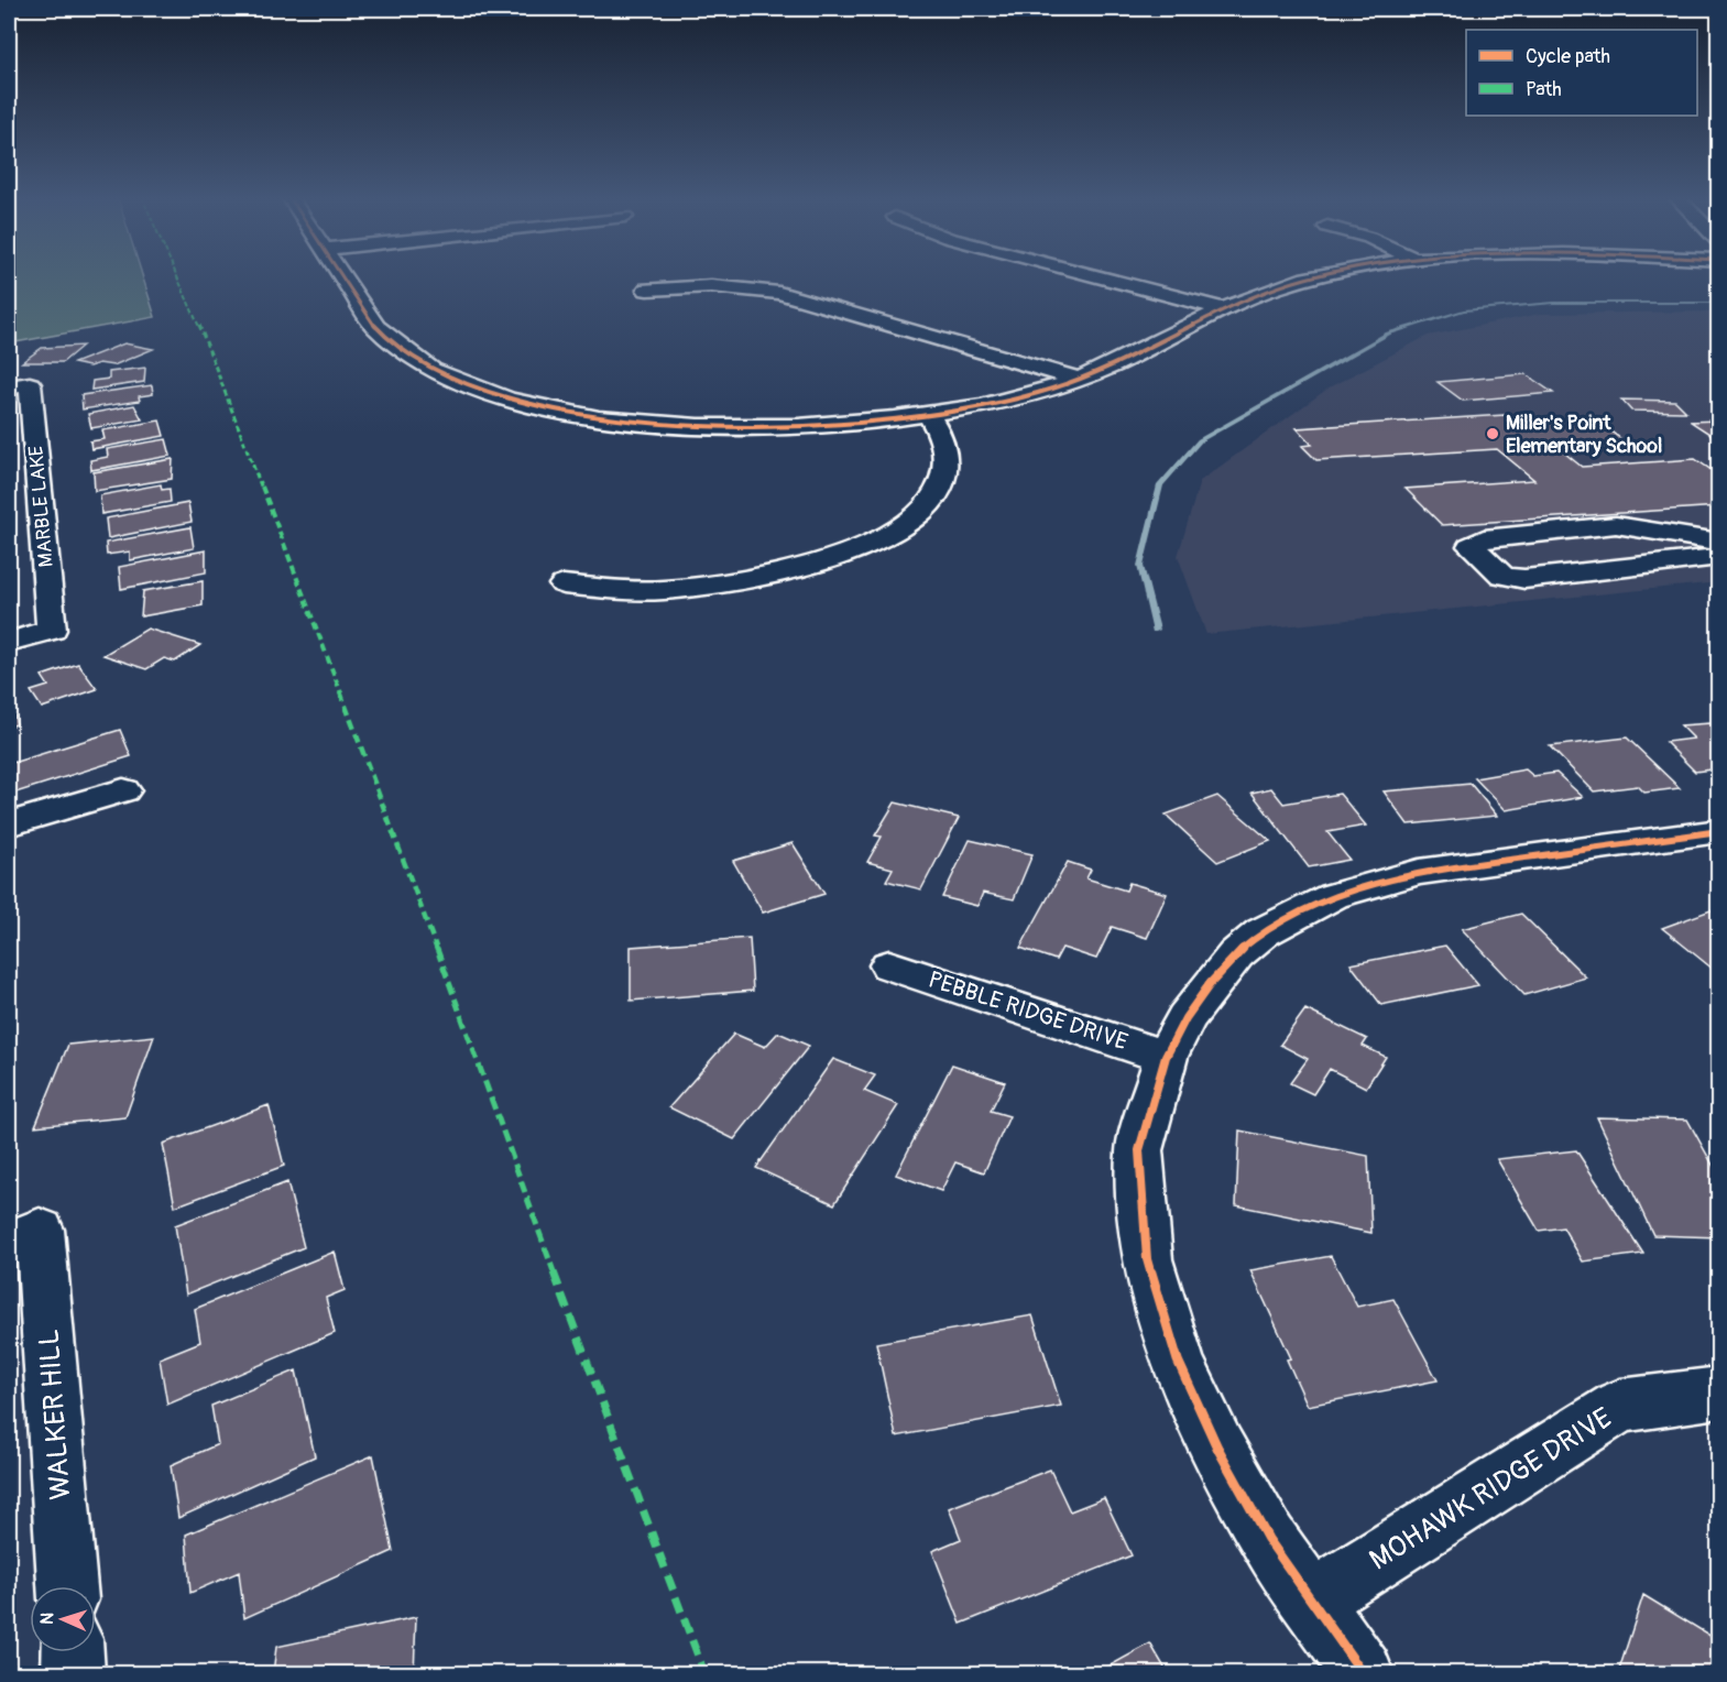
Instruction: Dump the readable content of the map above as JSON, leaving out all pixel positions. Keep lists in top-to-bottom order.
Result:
{
  "streets": {
    "street": [
      "MARBLE LAKE",
      "PEBBLE RIDGE DRIVE",
      "WALKER HILL",
      "MOHAWK RIDGE DRIVE"
    ]
  },
  "places": ["Miller's Point Elementary School"],
  "legend": ["Cycle path", "Path"],
  "north": "left"
}
